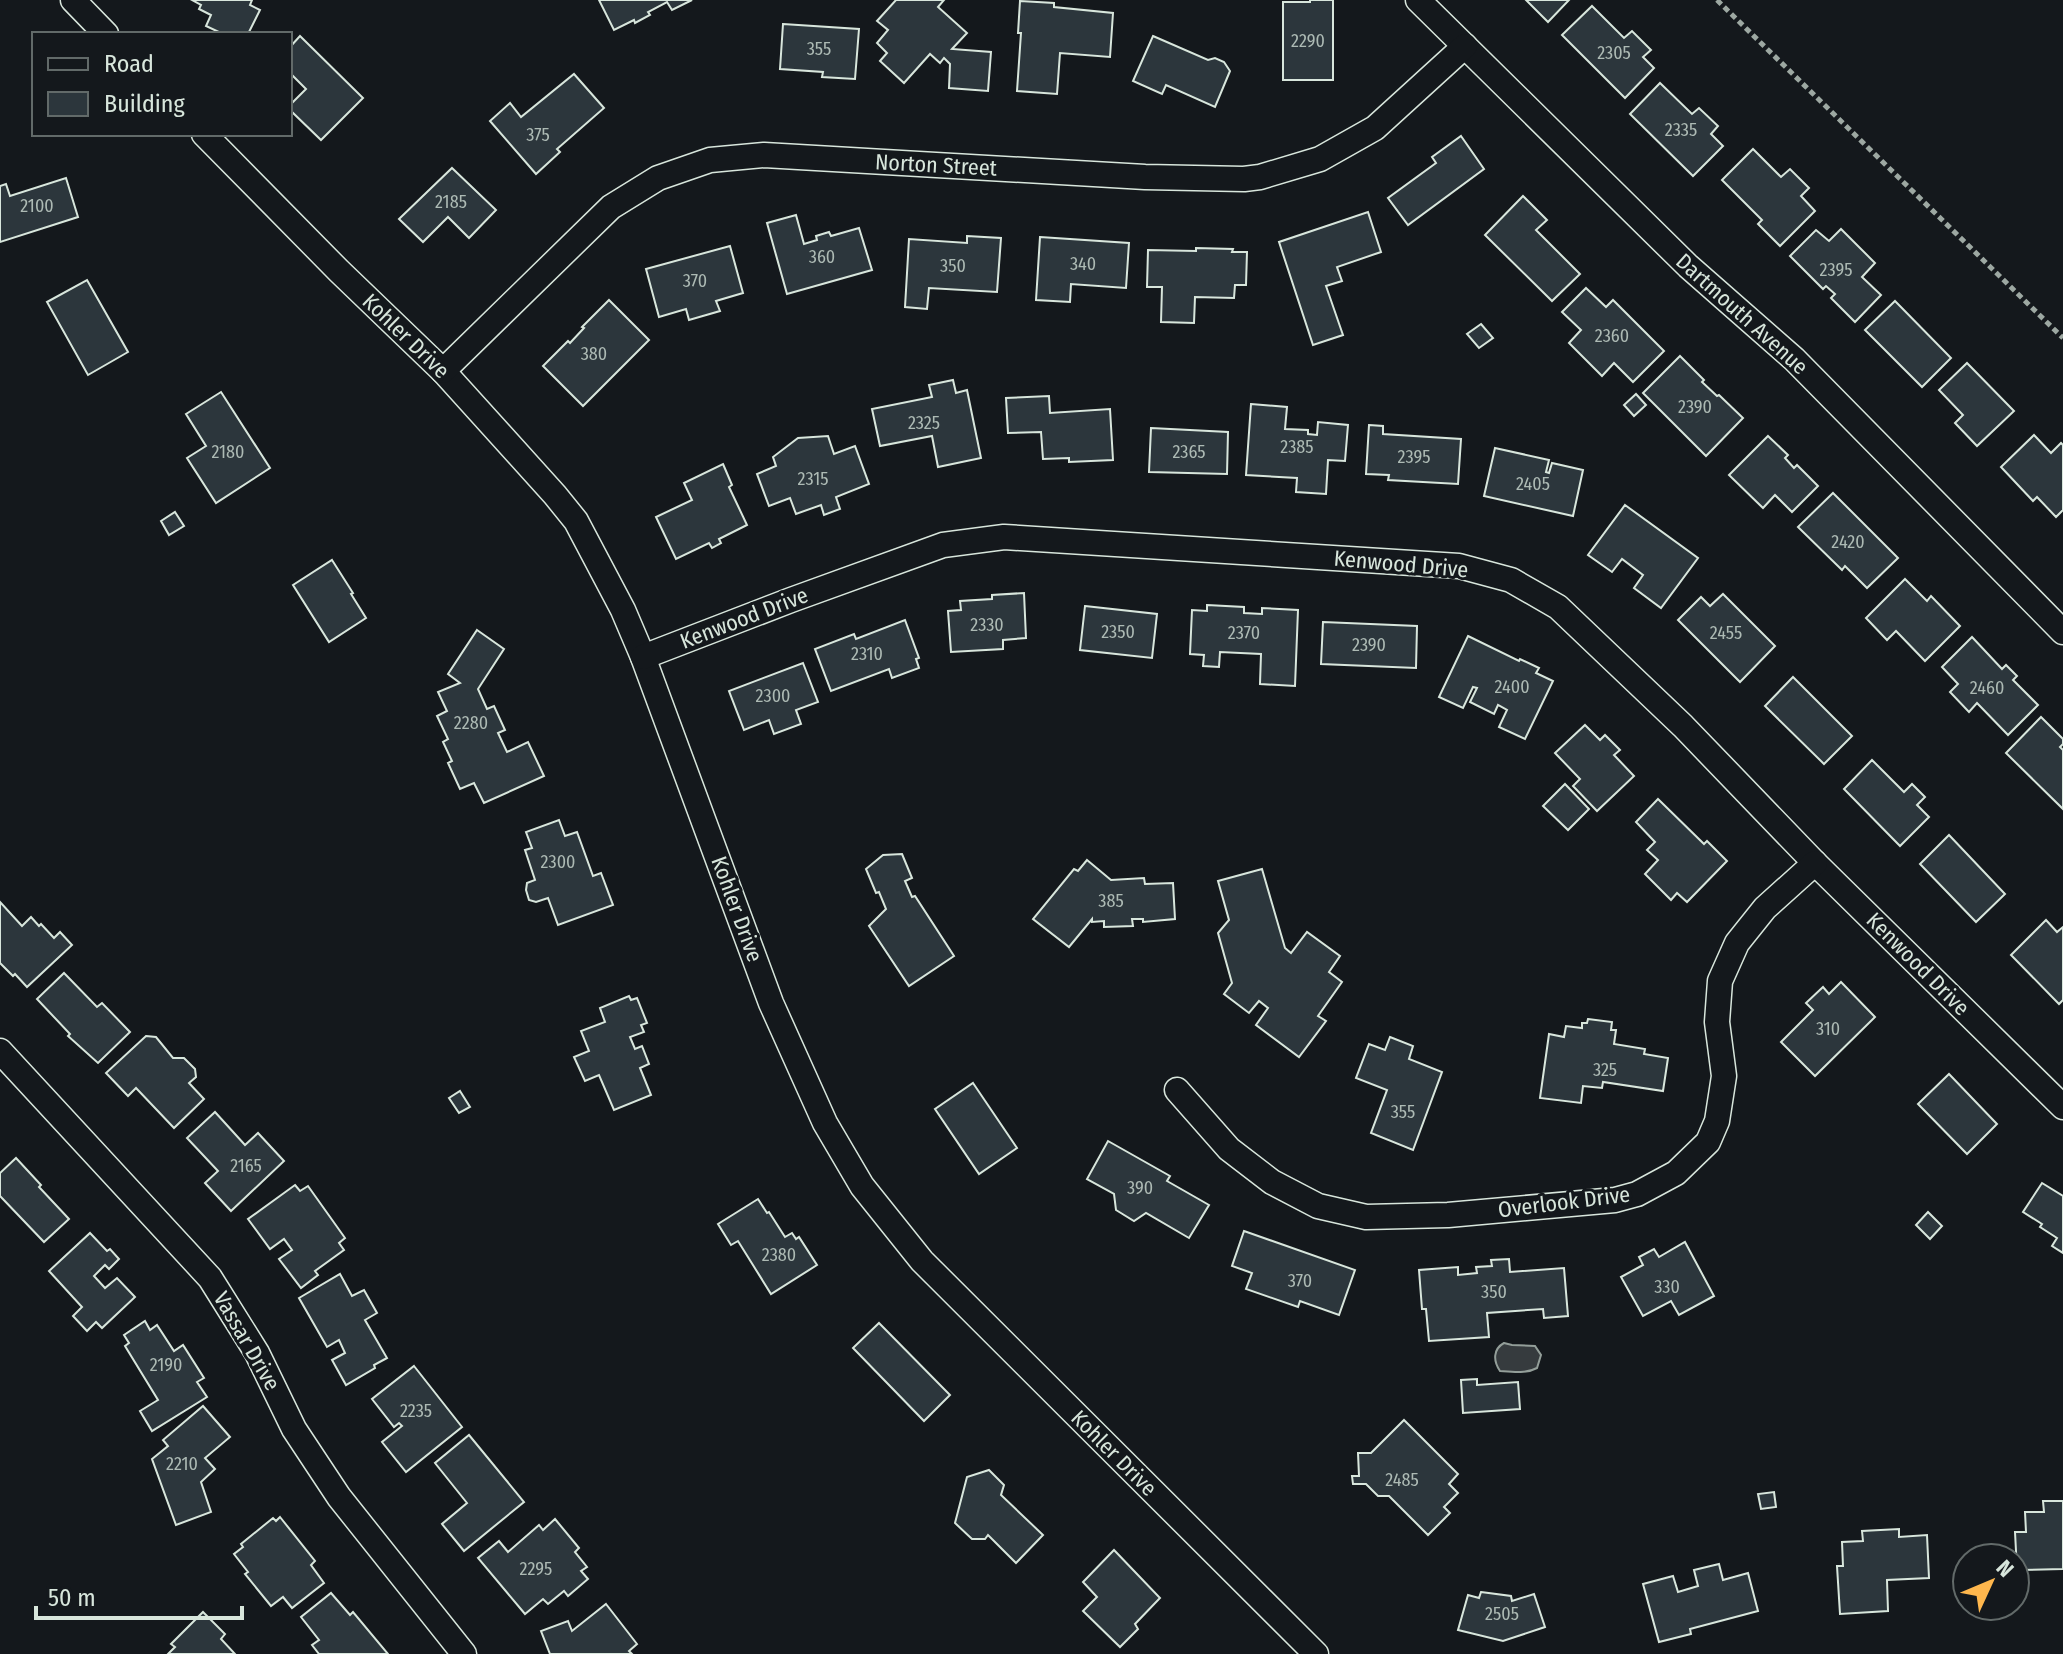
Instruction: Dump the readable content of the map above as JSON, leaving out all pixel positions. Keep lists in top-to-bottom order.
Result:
{
  "streets": {
    "street": [
      "Norton Street",
      "Dartmouth Avenue",
      "Kohler Drive",
      "Kenwood Drive",
      "Overlook Drive",
      "Vassar Drive"
    ]
  },
  "crossings": [
    ["Norton Street", "Dartmouth Avenue"],
    ["Norton Street", "Kohler Drive"],
    ["Kohler Drive", "Kenwood Drive"],
    ["Kenwood Drive", "Overlook Drive"]
  ],
  "house_numbers": [
    "2290",
    "355",
    "2305",
    "2335",
    "375",
    "2185",
    "2100",
    "360",
    "340",
    "350",
    "2395",
    "370",
    "2360",
    "380",
    "2390",
    "2325",
    "2385",
    "2180",
    "2365",
    "2395",
    "2315",
    "2405",
    "2420",
    "2330",
    "2350",
    "2370",
    "2455",
    "2390",
    "2310",
    "2400",
    "2460",
    "2300",
    "2280",
    "2300",
    "385",
    "310",
    "325",
    "355",
    "2165",
    "390",
    "2380",
    "370",
    "330",
    "350",
    "2190",
    "2235",
    "2210",
    "2485",
    "2295",
    "2505"
  ],
  "legend": ["Road", "Building"],
  "scale_bar": "50 m",
  "north": "top right"
}
